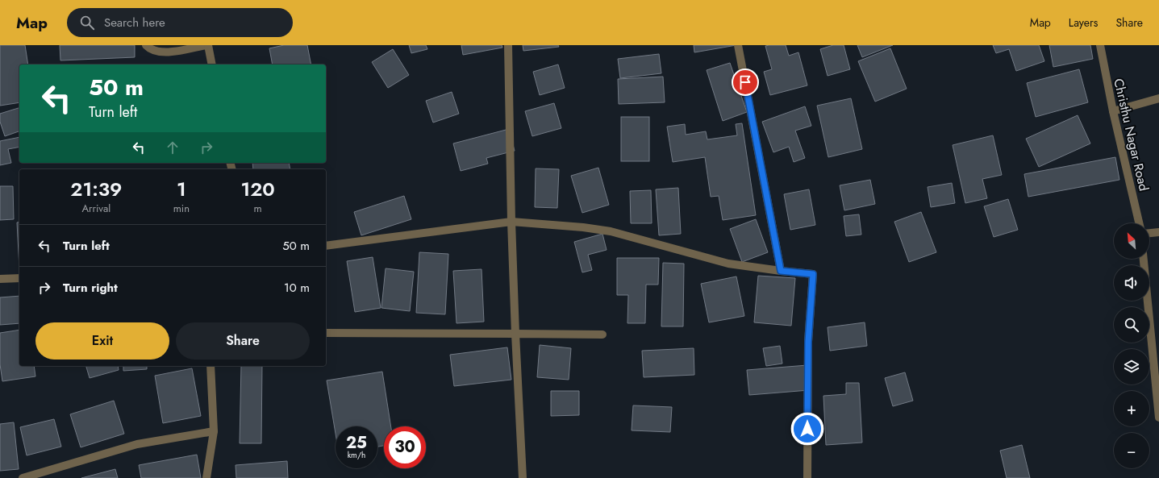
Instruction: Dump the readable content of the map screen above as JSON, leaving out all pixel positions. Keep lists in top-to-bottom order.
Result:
{
  "streets": {
    "street": ["Christhu Nagar Road"]
  },
  "north": "top left",
  "page": {
    "header": "Map",
    "search": "Search here",
    "nav": ["Map", "Layers", "Share"],
    "turn": ["50 m", "Turn left"],
    "eta": [
      "21:39",
      "Arrival",
      "1",
      "min",
      "120",
      "m"
    ],
    "map_buttons": ["+", "−"],
    "list": [
      {
        "name": "Turn left",
        "value": "50 m"
      },
      {
        "name": "Turn right",
        "value": "10 m"
      }
    ],
    "buttons": ["Exit", "Share"],
    "speed": "25 km/h",
    "limit": "30"
  }
}
